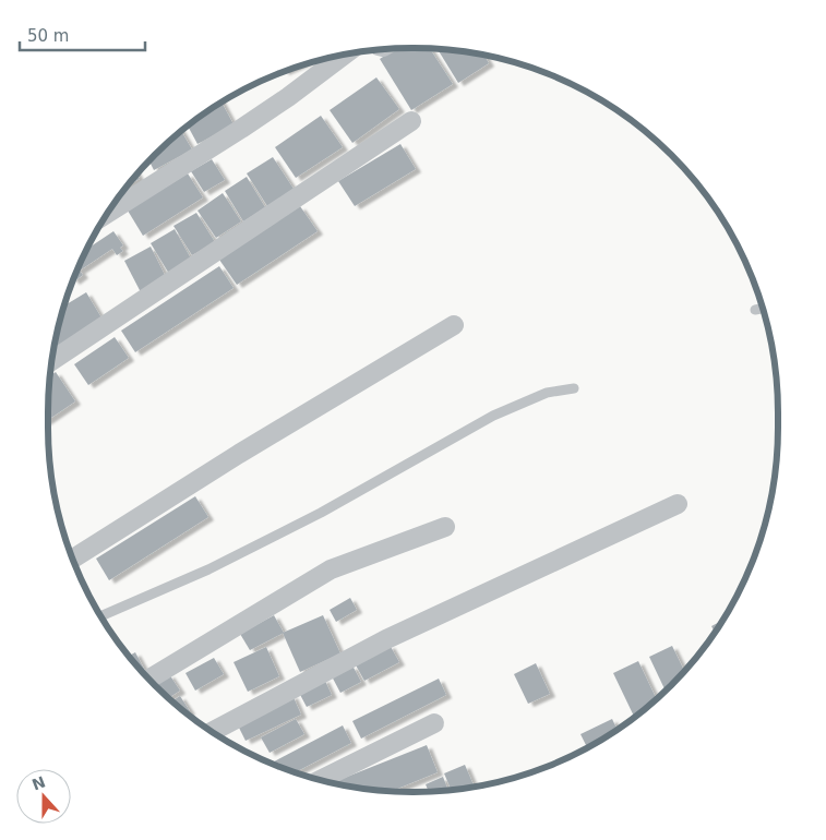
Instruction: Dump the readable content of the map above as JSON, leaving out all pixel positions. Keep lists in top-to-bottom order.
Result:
{
  "scale_bar": "50 m",
  "north": "top"
}
